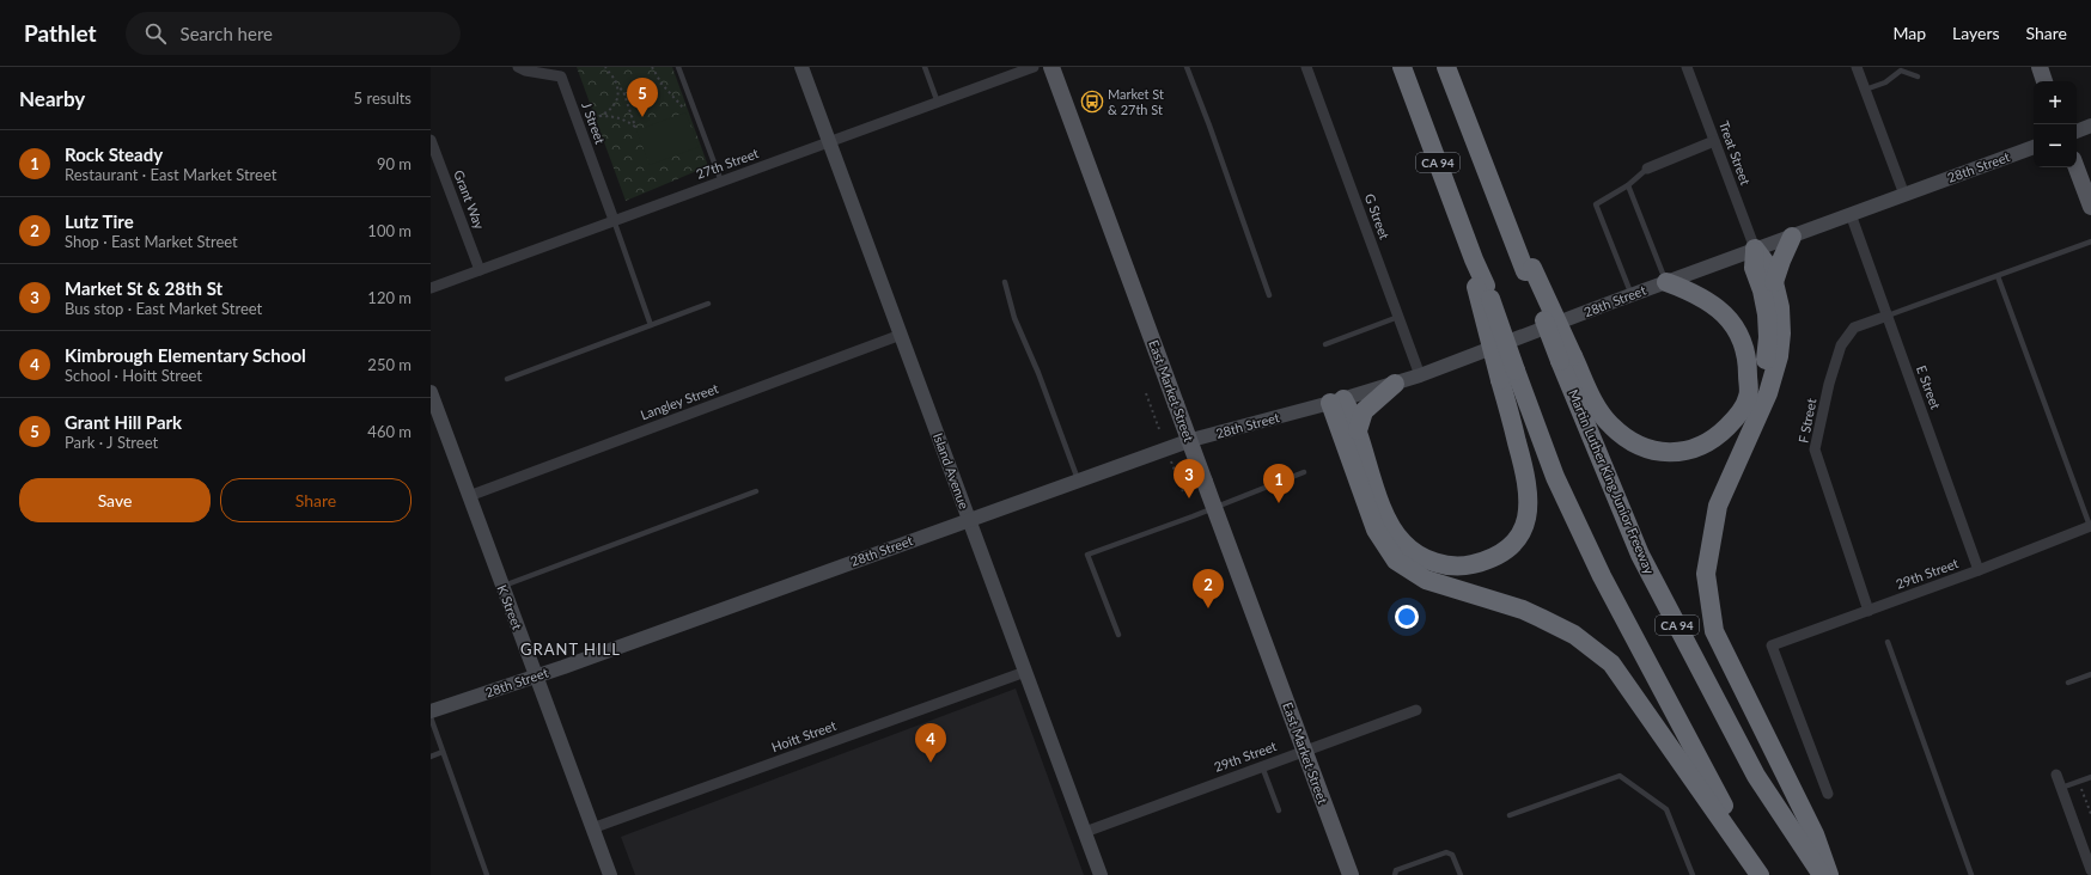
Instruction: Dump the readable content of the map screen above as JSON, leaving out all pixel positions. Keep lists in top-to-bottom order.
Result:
{
  "streets": {
    "highway": ["CA 94", "Martin Luther King Junior Freeway"],
    "main road": ["East Market Street"],
    "street": [
      "J Street",
      "Treat Street",
      "27th Street",
      "28th Street",
      "Grant Way",
      "G Street",
      "E Street",
      "Langley Street",
      "F Street",
      "Island Avenue",
      "29th Street",
      "K Street",
      "Hoitt Street"
    ]
  },
  "crossings": [
    ["J Street", "27th Street"],
    ["Treat Street", "28th Street"],
    ["27th Street", "Grant Way"],
    ["27th Street", "Island Avenue"],
    ["28th Street", "G Street"],
    ["28th Street", "E Street"],
    ["28th Street", "Island Avenue"],
    ["28th Street", "K Street"],
    ["E Street", "F Street"],
    ["E Street", "29th Street"],
    ["East Market Street", "29th Street"],
    ["Langley Street", "Island Avenue"],
    ["Langley Street", "K Street"],
    ["F Street", "29th Street"],
    ["Island Avenue", "29th Street"],
    ["Island Avenue", "Hoitt Street"],
    ["K Street", "Hoitt Street"]
  ],
  "districts": ["GRANT HILL"],
  "places": {
    "bus stop": ["Market St & 27th St"]
  },
  "page": {
    "header": "Pathlet",
    "search": "Search here",
    "nav": ["Map", "Layers", "Share"],
    "heading": ["Nearby", "5 results"],
    "pins": [
      "5",
      "3",
      "1",
      "2",
      "4"
    ],
    "map_buttons": ["+", "−"],
    "list": [
      {
        "mark": "1",
        "name": "Rock Steady",
        "note": "Restaurant · East Market Street",
        "value": "90 m"
      },
      {
        "mark": "2",
        "name": "Lutz Tire",
        "note": "Shop · East Market Street",
        "value": "100 m"
      },
      {
        "mark": "3",
        "name": "Market St & 28th St",
        "note": "Bus stop · East Market Street",
        "value": "120 m"
      },
      {
        "mark": "4",
        "name": "Kimbrough Elementary School",
        "note": "School · Hoitt Street",
        "value": "250 m"
      },
      {
        "mark": "5",
        "name": "Grant Hill Park",
        "note": "Park · J Street",
        "value": "460 m"
      }
    ],
    "buttons": ["Save", "Share"]
  }
}
